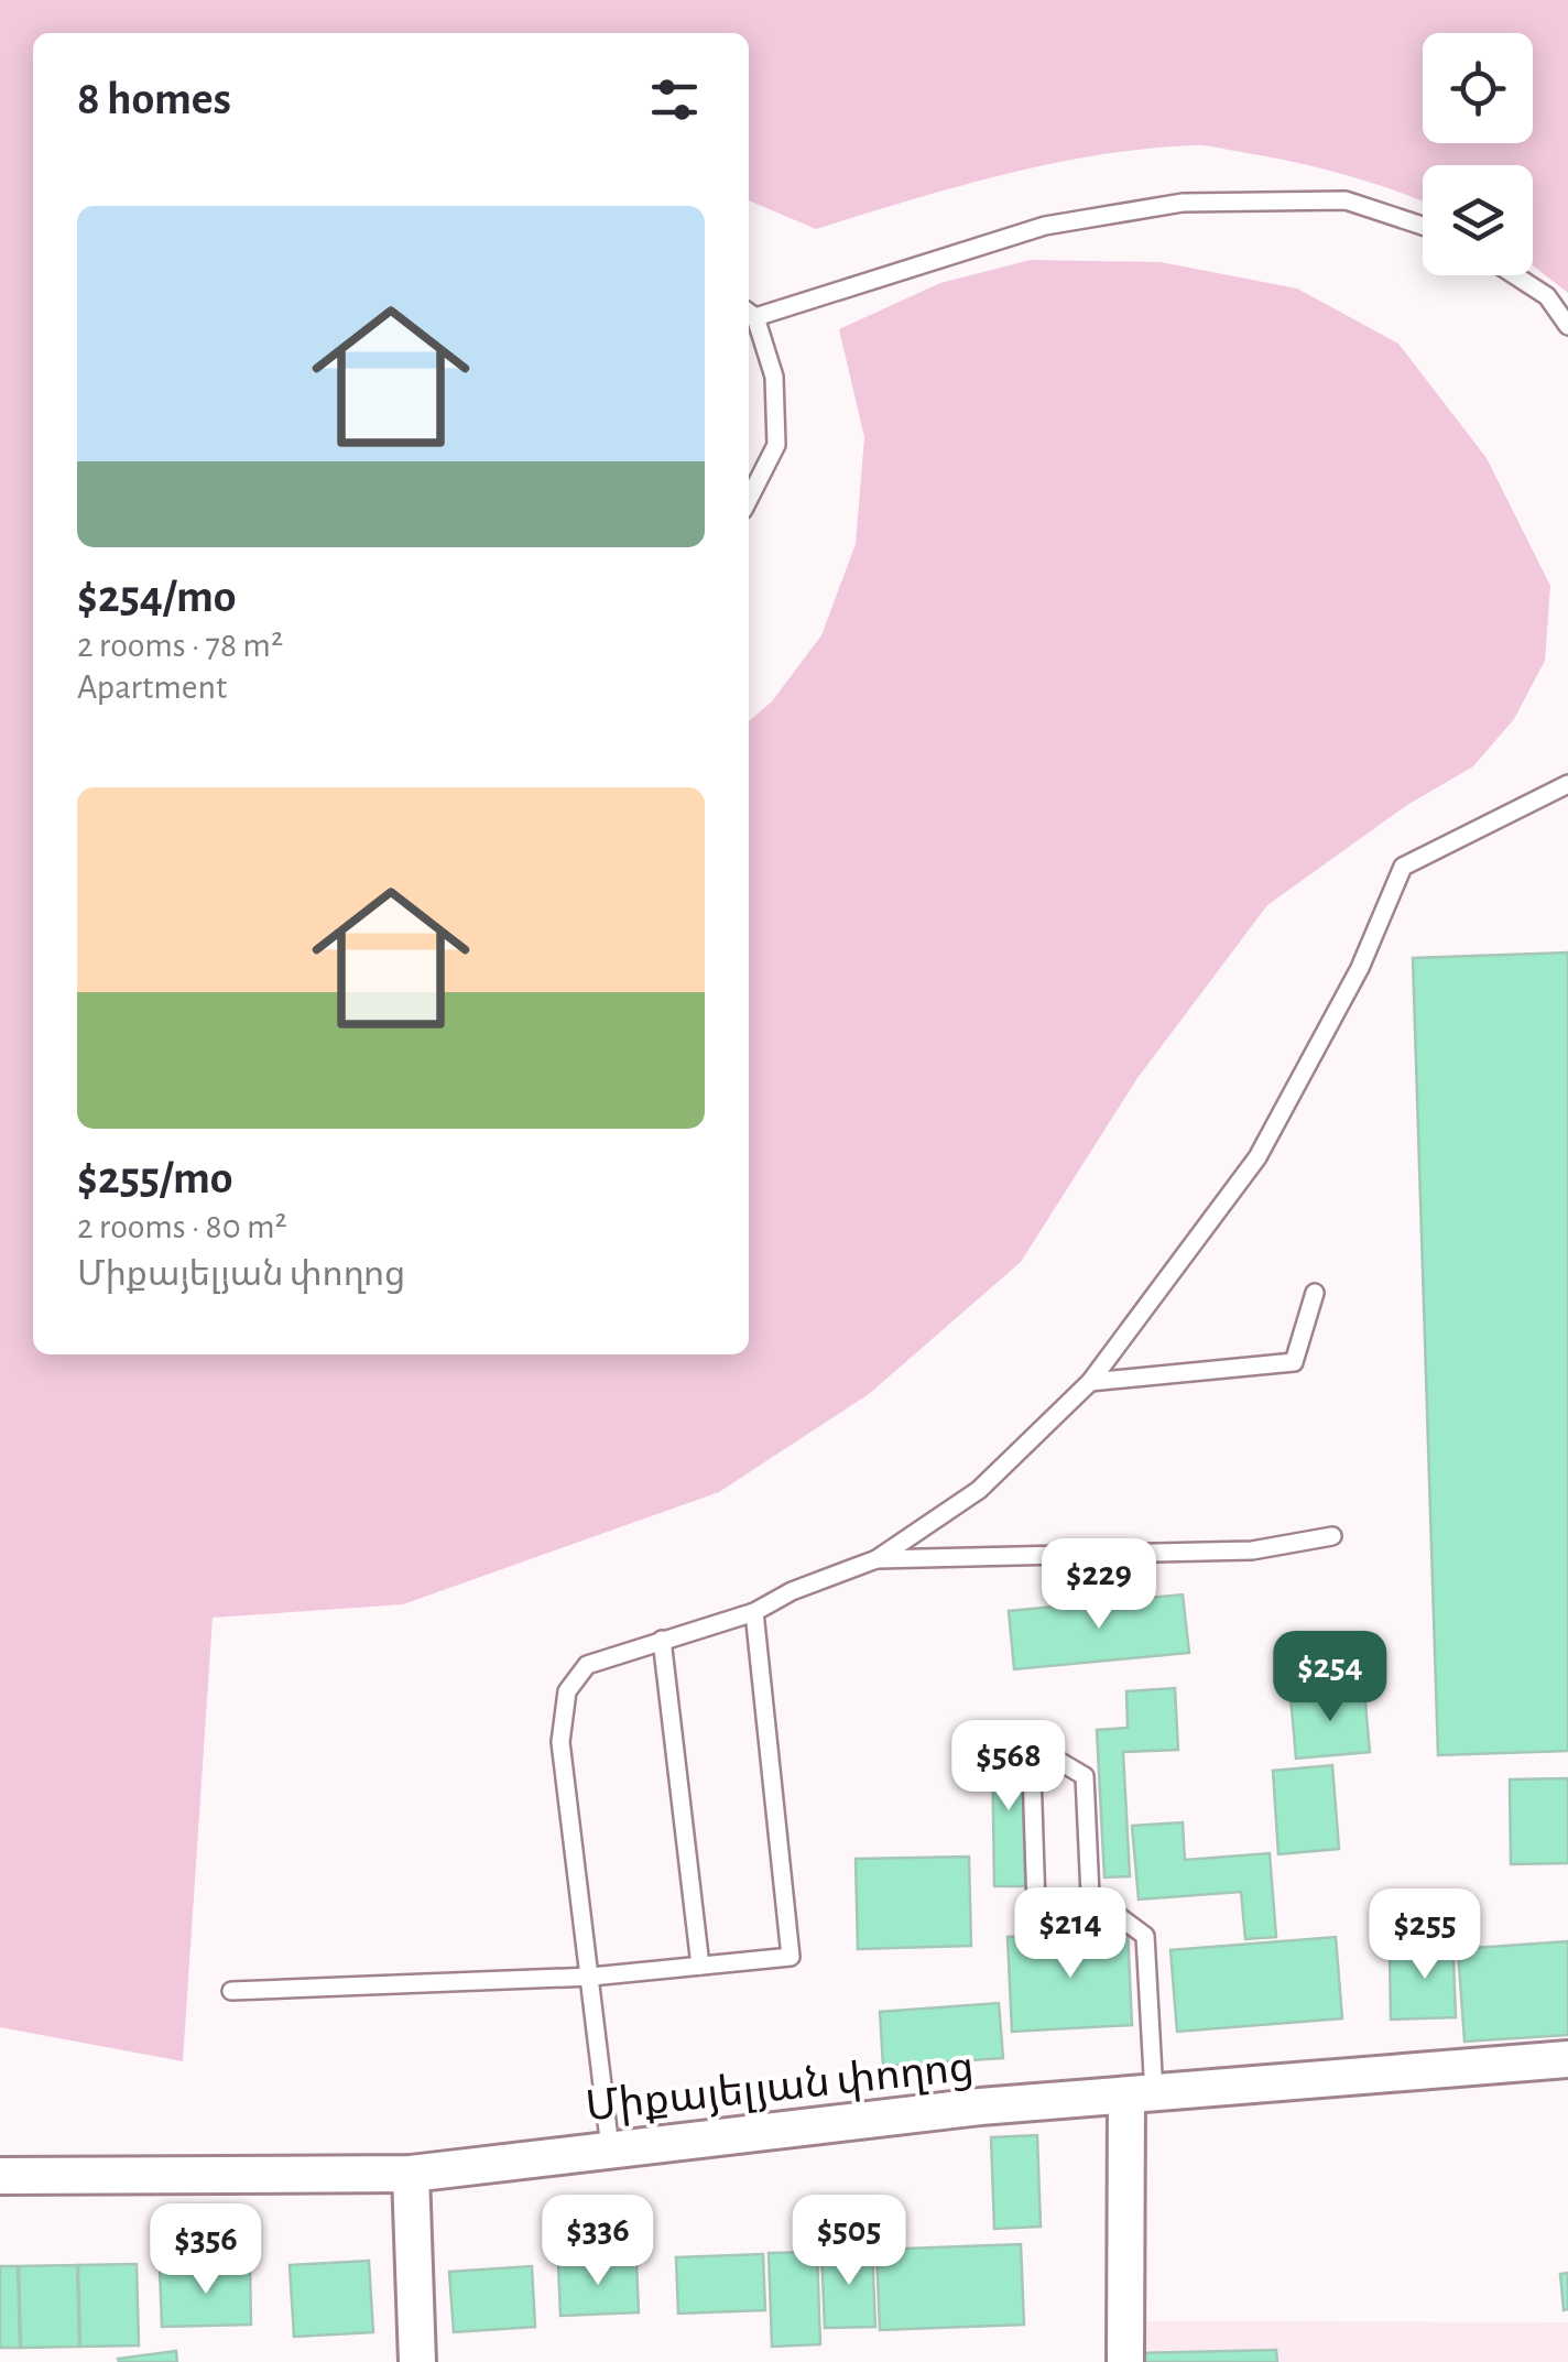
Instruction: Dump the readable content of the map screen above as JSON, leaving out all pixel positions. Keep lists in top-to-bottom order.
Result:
{
  "streets": {
    "street": ["Միքայելյան փողոց"]
  },
  "page": {
    "heading": "8 homes",
    "list": [
      {
        "name": "$254/mo",
        "note": "2 rooms · 78 m² · Apartment"
      },
      {
        "name": "$255/mo",
        "note": "2 rooms · 80 m² · Միքայելյան փողոց"
      }
    ],
    "price": [
      "$229",
      "$254",
      "$568",
      "$214",
      "$255",
      "$336",
      "$505",
      "$356"
    ]
  }
}
